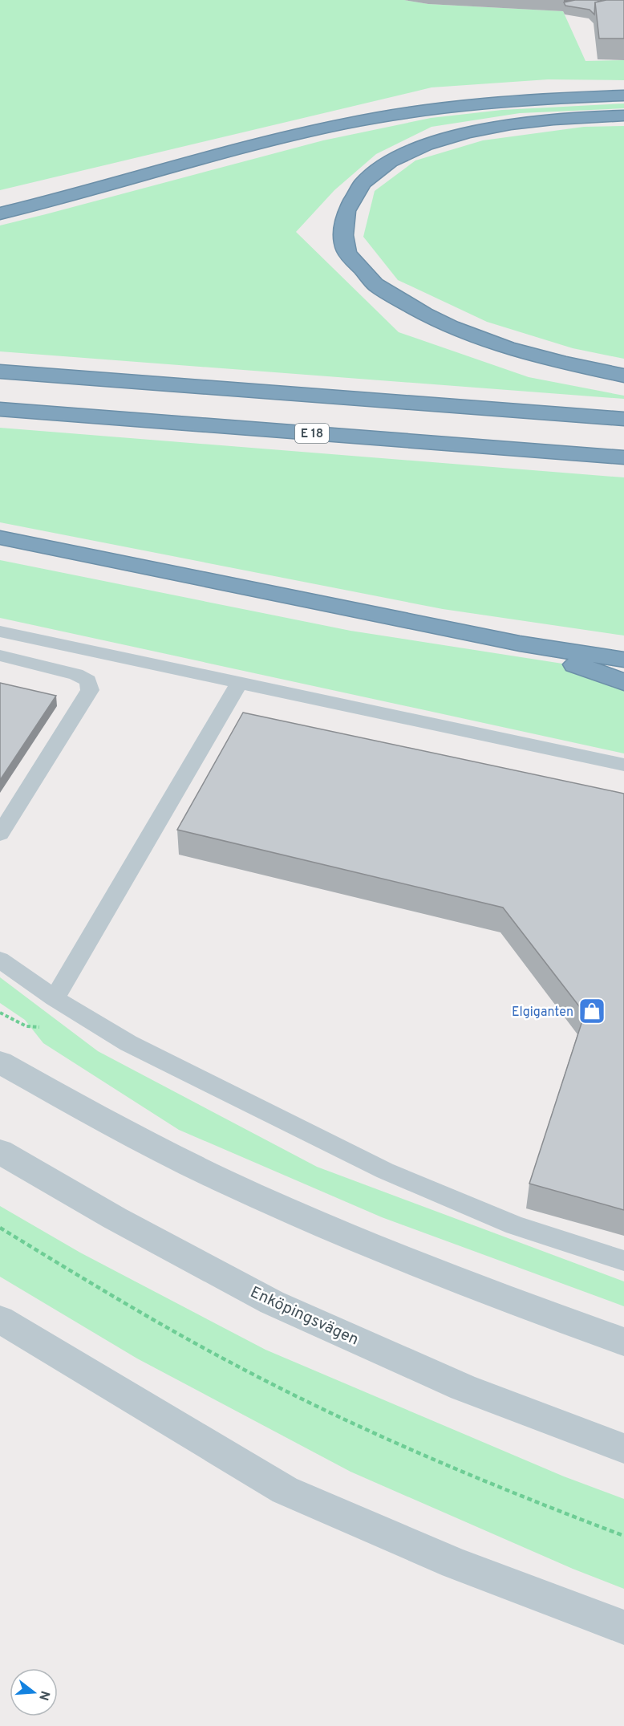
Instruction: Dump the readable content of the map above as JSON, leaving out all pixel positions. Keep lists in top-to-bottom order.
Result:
{
  "streets": {
    "highway": ["E 18"],
    "street": ["Enköpingsvägen"]
  },
  "places": {
    "shop": ["Elgiganten"]
  },
  "north": "right"
}
